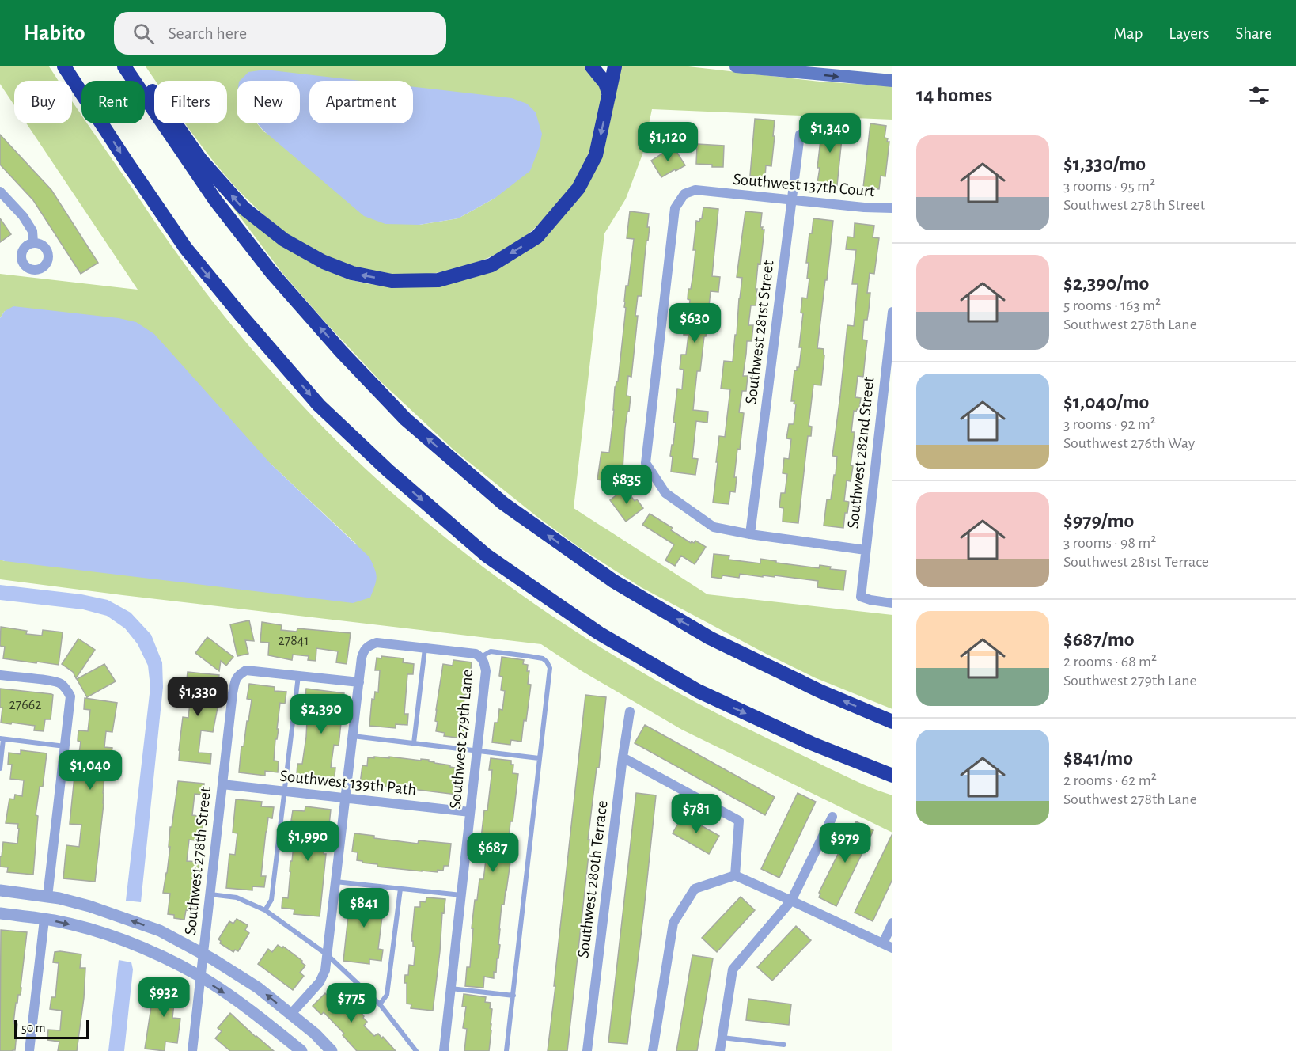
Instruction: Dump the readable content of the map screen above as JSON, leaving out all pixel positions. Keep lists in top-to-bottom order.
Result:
{
  "streets": {
    "street": [
      "Southwest 137th Court",
      "Southwest 281st Street",
      "Southwest 282nd Street",
      "Southwest 279th Lane",
      "Southwest 139th Path",
      "Southwest 278th Street",
      "Southwest 280th Terrace"
    ]
  },
  "crossings": [
    ["Southwest 137th Court", "Southwest 281st Street"],
    ["Southwest 279th Lane", "Southwest 139th Path"],
    ["Southwest 139th Path", "Southwest 278th Street"]
  ],
  "house_numbers": ["27841", "27662"],
  "scale_bar": "50 m",
  "page": {
    "header": "Habito",
    "search": "Search here",
    "nav": ["Map", "Layers", "Share"],
    "heading": "14 homes",
    "chip": [
      "Buy",
      "Rent",
      "Filters",
      "New",
      "Apartment"
    ],
    "price": [
      "$1,340",
      "$1,120",
      "$630",
      "$835",
      "$1,330",
      "$2,390",
      "$1,040",
      "$781",
      "$1,990",
      "$979",
      "$687",
      "$841",
      "$932",
      "$775"
    ],
    "list": [
      {
        "name": "$1,330/mo",
        "note": "3 rooms · 95 m² · Southwest 278th Street"
      },
      {
        "name": "$2,390/mo",
        "note": "5 rooms · 163 m² · Southwest 278th Lane"
      },
      {
        "name": "$1,040/mo",
        "note": "3 rooms · 92 m² · Southwest 276th Way"
      },
      {
        "name": "$979/mo",
        "note": "3 rooms · 98 m² · Southwest 281st Terrace"
      },
      {
        "name": "$687/mo",
        "note": "2 rooms · 68 m² · Southwest 279th Lane"
      },
      {
        "name": "$841/mo",
        "note": "2 rooms · 62 m² · Southwest 278th Lane"
      }
    ],
    "scale": "50 m"
  }
}
